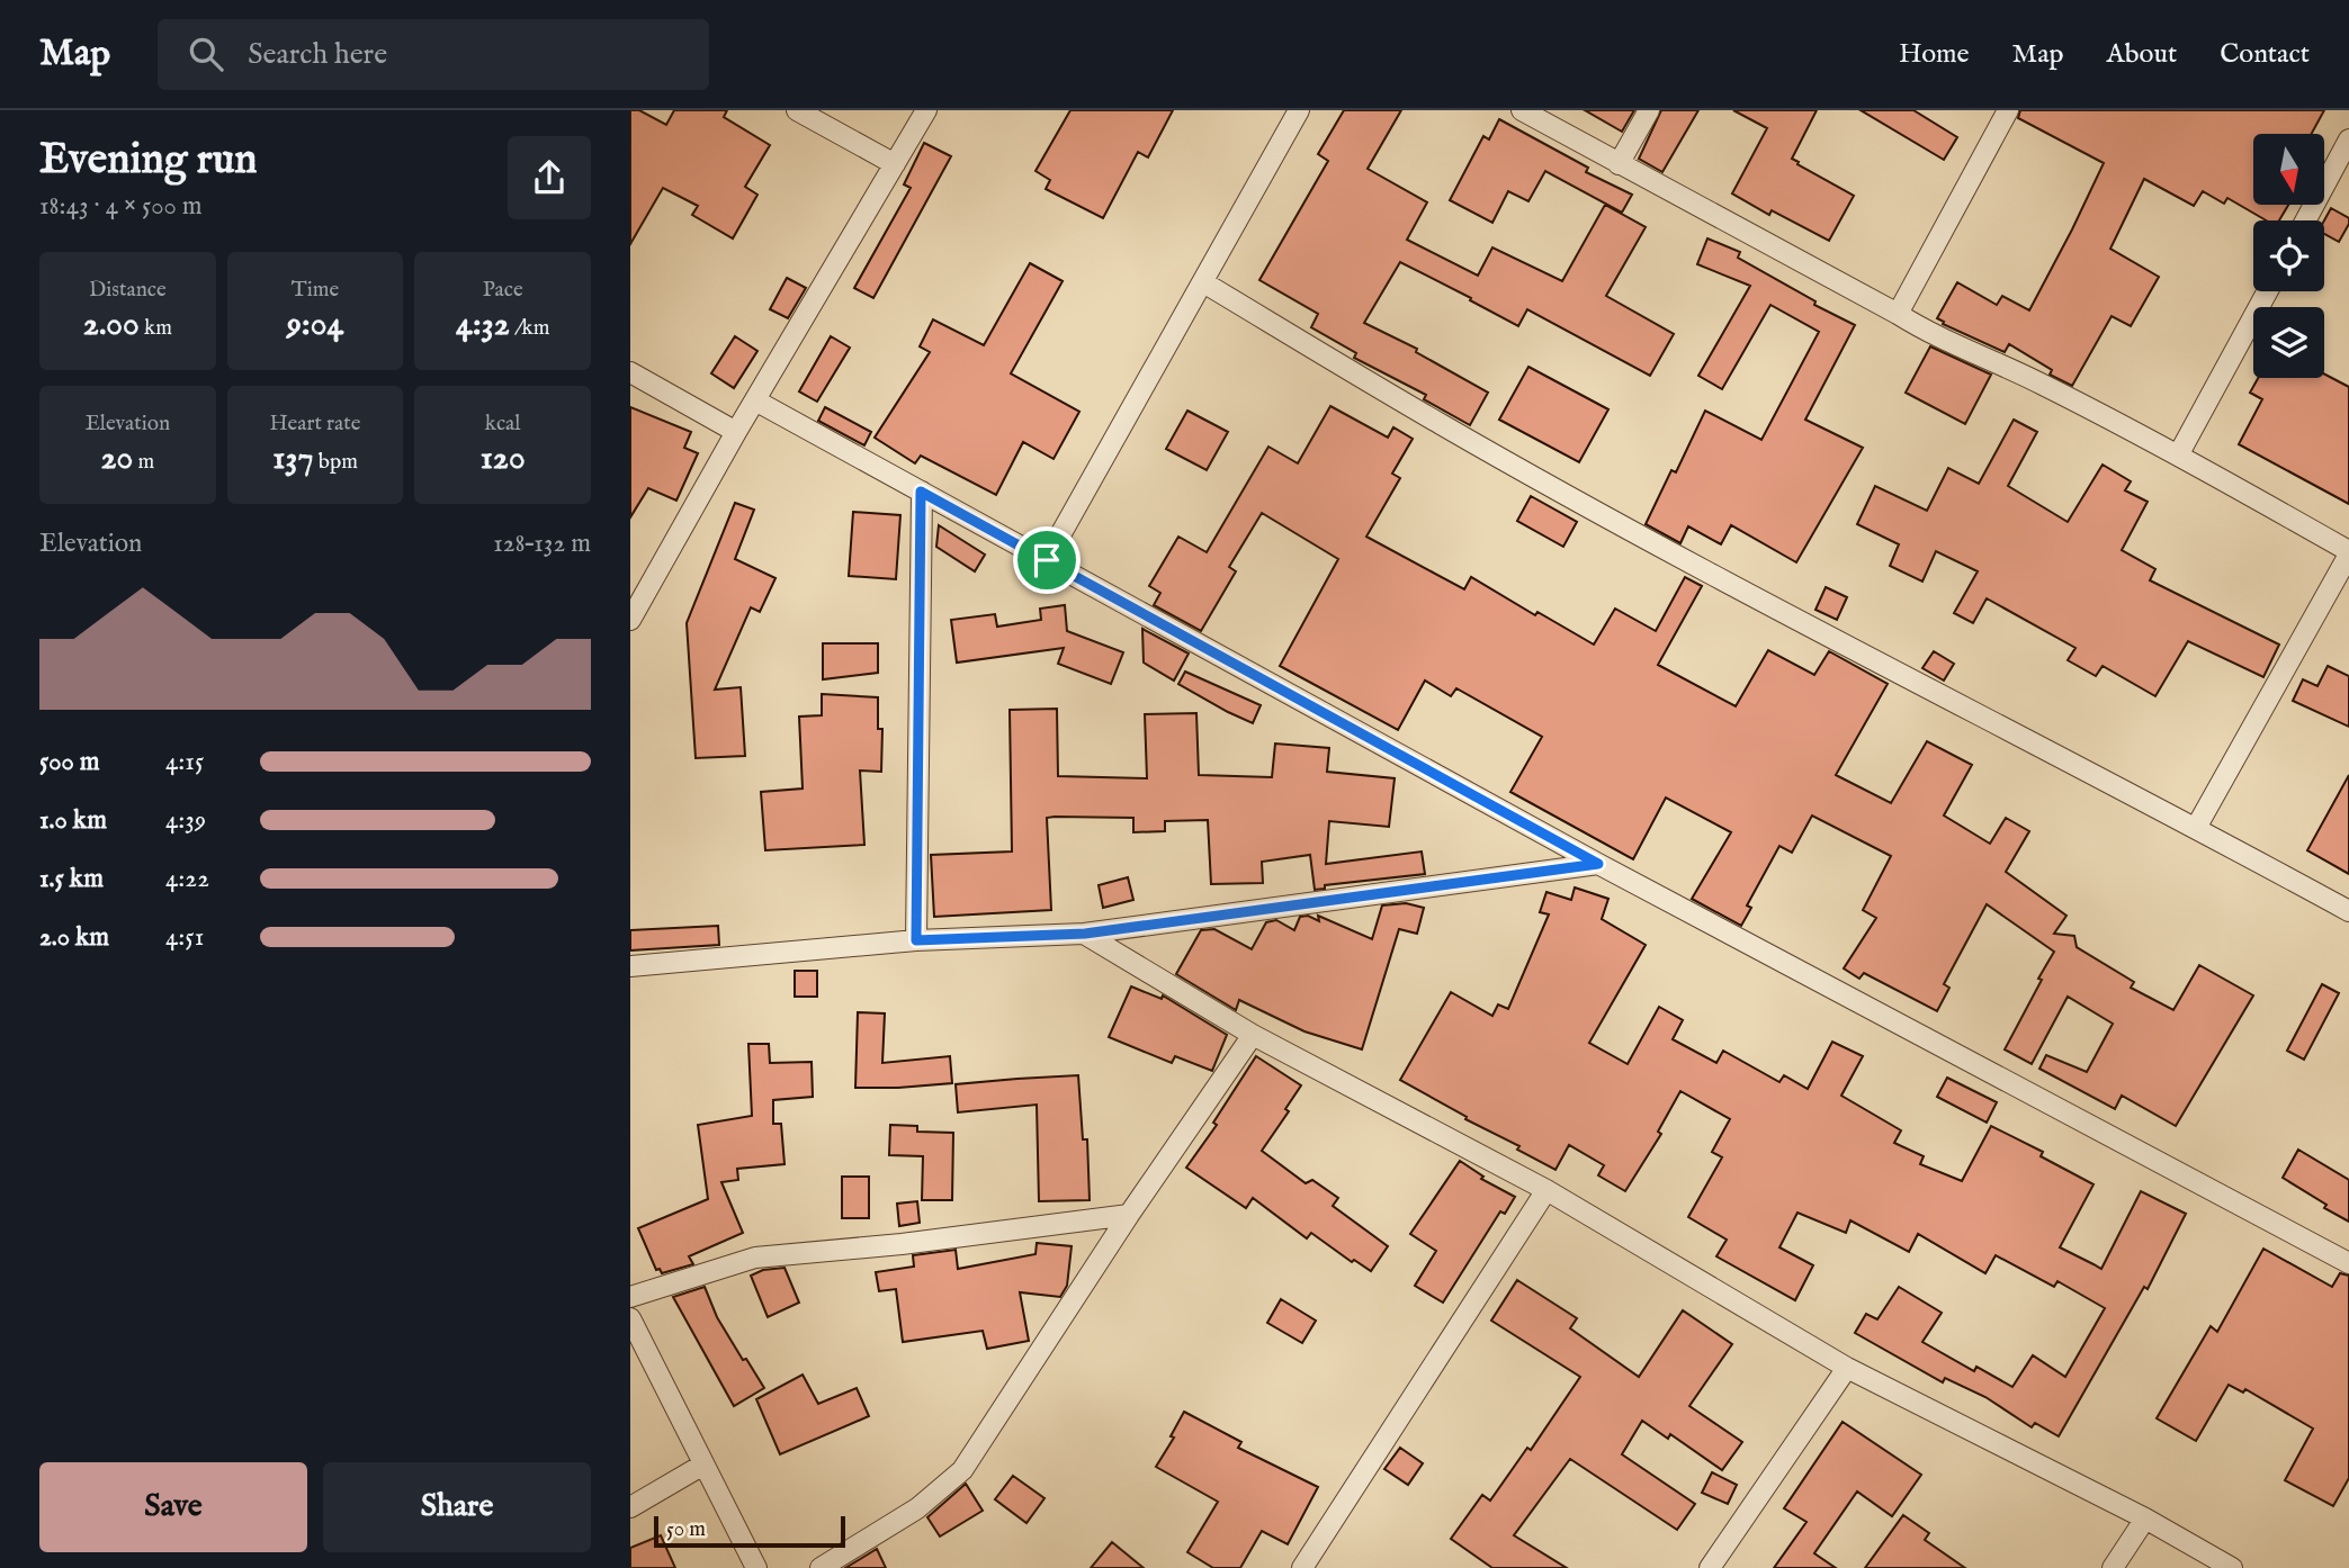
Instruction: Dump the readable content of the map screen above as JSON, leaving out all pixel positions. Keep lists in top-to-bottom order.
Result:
{
  "scale_bar": "50 m",
  "north": "bottom",
  "page": {
    "header": "Map",
    "search": "Search here",
    "nav": [
      "Home",
      "Map",
      "About",
      "Contact"
    ],
    "heading": ["Evening run", "18:43 · 4 × 500 m"],
    "stats": [
      ["Distance", "2.00 km"],
      ["Time", "9:04"],
      ["Pace", "4:32 /km"],
      ["Elevation", "20 m"],
      ["Heart rate", "137 bpm"],
      ["kcal", "120"]
    ],
    "chart": ["Elevation", "128–132 m"],
    "list": [
      {
        "name": "500 m",
        "note": "4:15"
      },
      {
        "name": "1.0 km",
        "note": "4:39"
      },
      {
        "name": "1.5 km",
        "note": "4:22"
      },
      {
        "name": "2.0 km",
        "note": "4:51"
      }
    ],
    "buttons": ["Save", "Share"],
    "scale": "50 m"
  }
}
